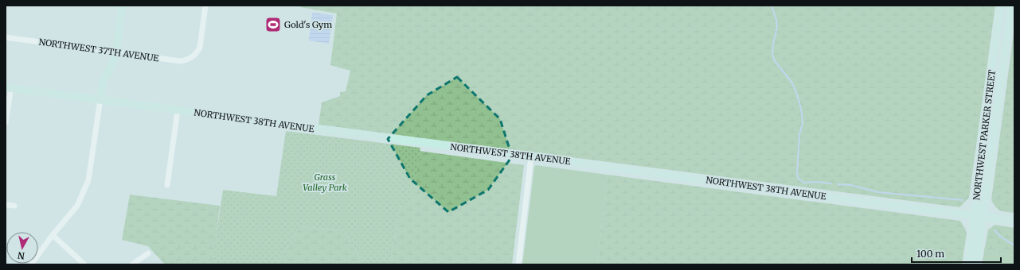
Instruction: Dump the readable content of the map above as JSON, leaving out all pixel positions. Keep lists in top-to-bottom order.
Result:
{
  "streets": {
    "street": ["NORTHWEST 37TH AVENUE", "NORTHWEST 38TH AVENUE", "NORTHWEST PARKER STREET"]
  },
  "crossings": [
    ["NORTHWEST 38TH AVENUE", "NORTHWEST PARKER STREET"]
  ],
  "parks": ["Grass Valley Park"],
  "places": {
    "sports": ["Gold's Gym"]
  },
  "scale_bar": "100 m",
  "north": "bottom"
}
